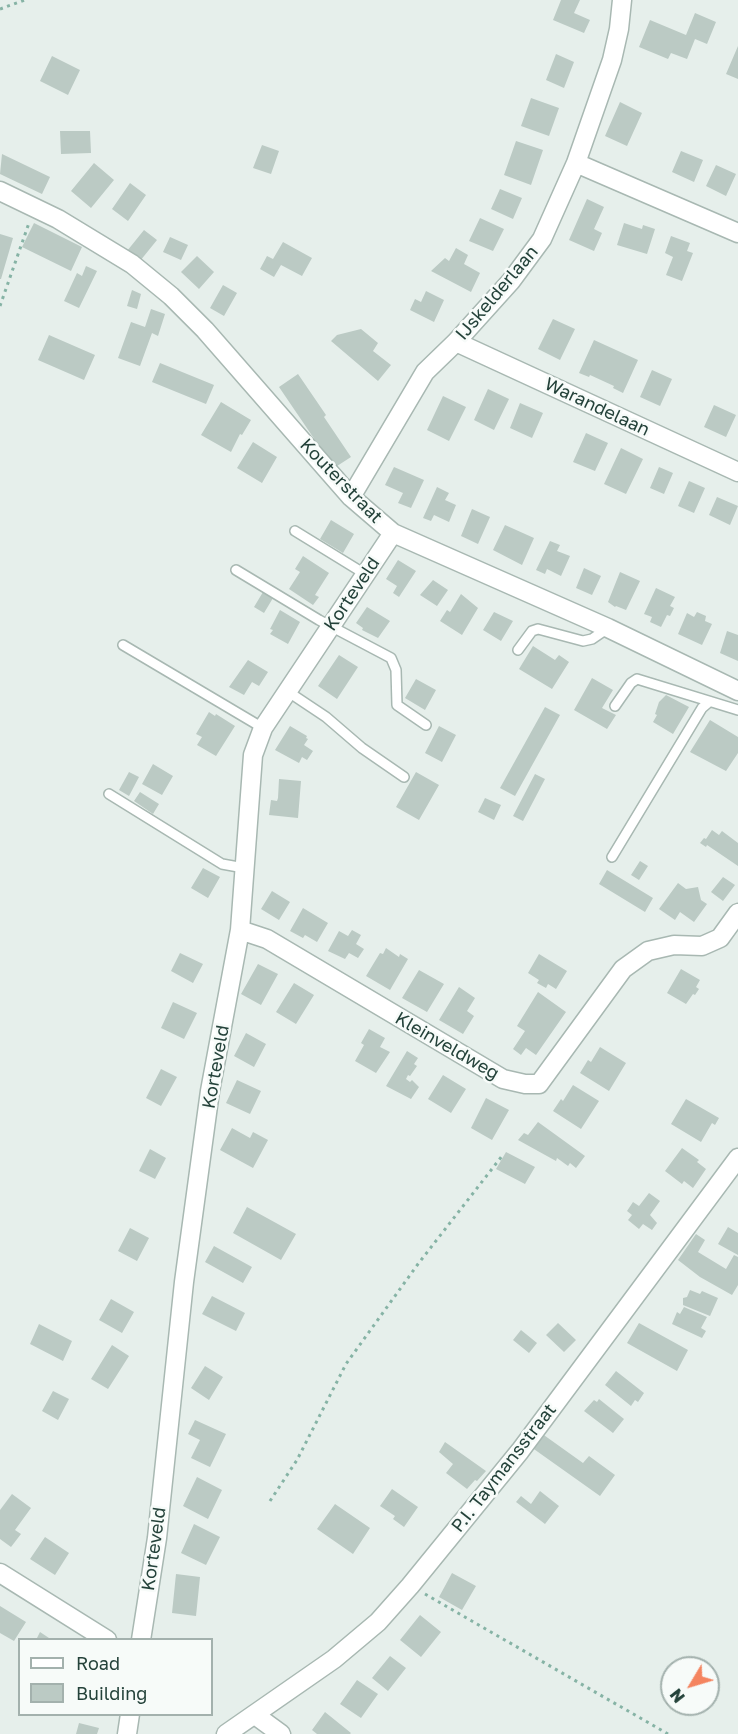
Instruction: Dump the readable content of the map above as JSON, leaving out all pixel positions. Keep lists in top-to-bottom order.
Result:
{
  "streets": {
    "street": [
      "IJskelderlaan",
      "Warandelaan",
      "Kouterstraat",
      "Korteveld",
      "Kleinveldweg",
      "P.I. Taymansstraat"
    ]
  },
  "crossings": [
    ["IJskelderlaan", "Warandelaan"],
    ["IJskelderlaan", "Kouterstraat"],
    ["Kouterstraat", "Korteveld"],
    ["Korteveld", "Kleinveldweg"]
  ],
  "legend": ["Road", "Building"],
  "north": "bottom left"
}
